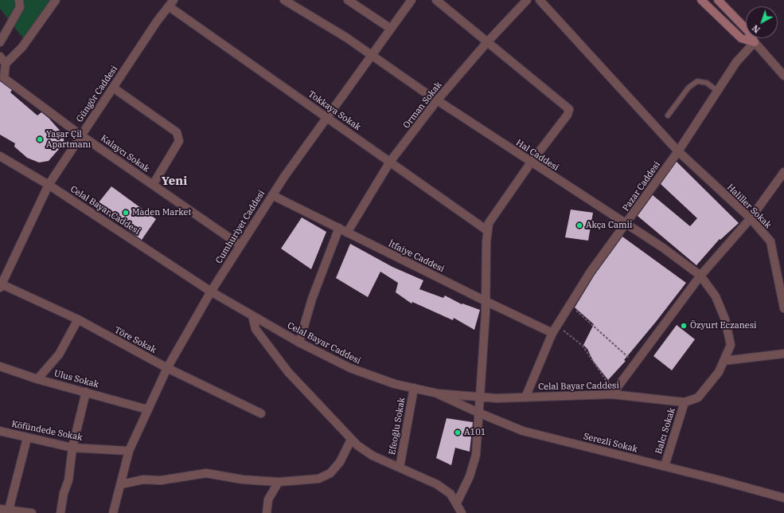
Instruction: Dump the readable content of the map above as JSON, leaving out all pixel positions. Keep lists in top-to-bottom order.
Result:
{
  "streets": {
    "street": [
      "Güngör Caddesi",
      "Orman Sokak",
      "Tokkaya Sokak",
      "Kalaycı Sokak",
      "Hal Caddesi",
      "Pazar Caddesi",
      "Haliller Sokak",
      "Celal Bayar Caddesi",
      "Cumhuriyet Caddesi",
      "İtfaiye Caddesi",
      "Töre Sokak",
      "Ulus Sokak",
      "Efeoğlu Sokak",
      "Köfündede Sokak",
      "Balcı Sokak",
      "Serezli Sokak"
    ]
  },
  "crossings": [
    ["Güngör Caddesi", "Tokkaya Sokak"],
    ["Güngör Caddesi", "Kalaycı Sokak"],
    ["Güngör Caddesi", "Celal Bayar Caddesi"],
    ["Güngör Caddesi", "Töre Sokak"],
    ["Orman Sokak", "Tokkaya Sokak"],
    ["Orman Sokak", "Hal Caddesi"],
    ["Orman Sokak", "İtfaiye Caddesi"],
    ["Tokkaya Sokak", "Cumhuriyet Caddesi"],
    ["Kalaycı Sokak", "Cumhuriyet Caddesi"],
    ["Hal Caddesi", "Pazar Caddesi"],
    ["Hal Caddesi", "Celal Bayar Caddesi"],
    ["Hal Caddesi", "Cumhuriyet Caddesi"],
    ["Pazar Caddesi", "Haliller Sokak"],
    ["Pazar Caddesi", "Celal Bayar Caddesi"],
    ["Pazar Caddesi", "İtfaiye Caddesi"],
    ["Celal Bayar Caddesi", "Cumhuriyet Caddesi"],
    ["Celal Bayar Caddesi", "Efeoğlu Sokak"],
    ["Celal Bayar Caddesi", "Balcı Sokak"],
    ["Celal Bayar Caddesi", "Serezli Sokak"],
    ["Cumhuriyet Caddesi", "İtfaiye Caddesi"],
    ["Cumhuriyet Caddesi", "Töre Sokak"],
    ["Cumhuriyet Caddesi", "Ulus Sokak"],
    ["Cumhuriyet Caddesi", "Köfündede Sokak"],
    ["Balcı Sokak", "Serezli Sokak"]
  ],
  "districts": ["Yeni"],
  "places": [
    "Yaşar Çil Apartmanı",
    "Maden Market",
    "Akça Camii",
    "Özyurt Eczanesi",
    "A101"
  ],
  "north": "bottom left"
}
